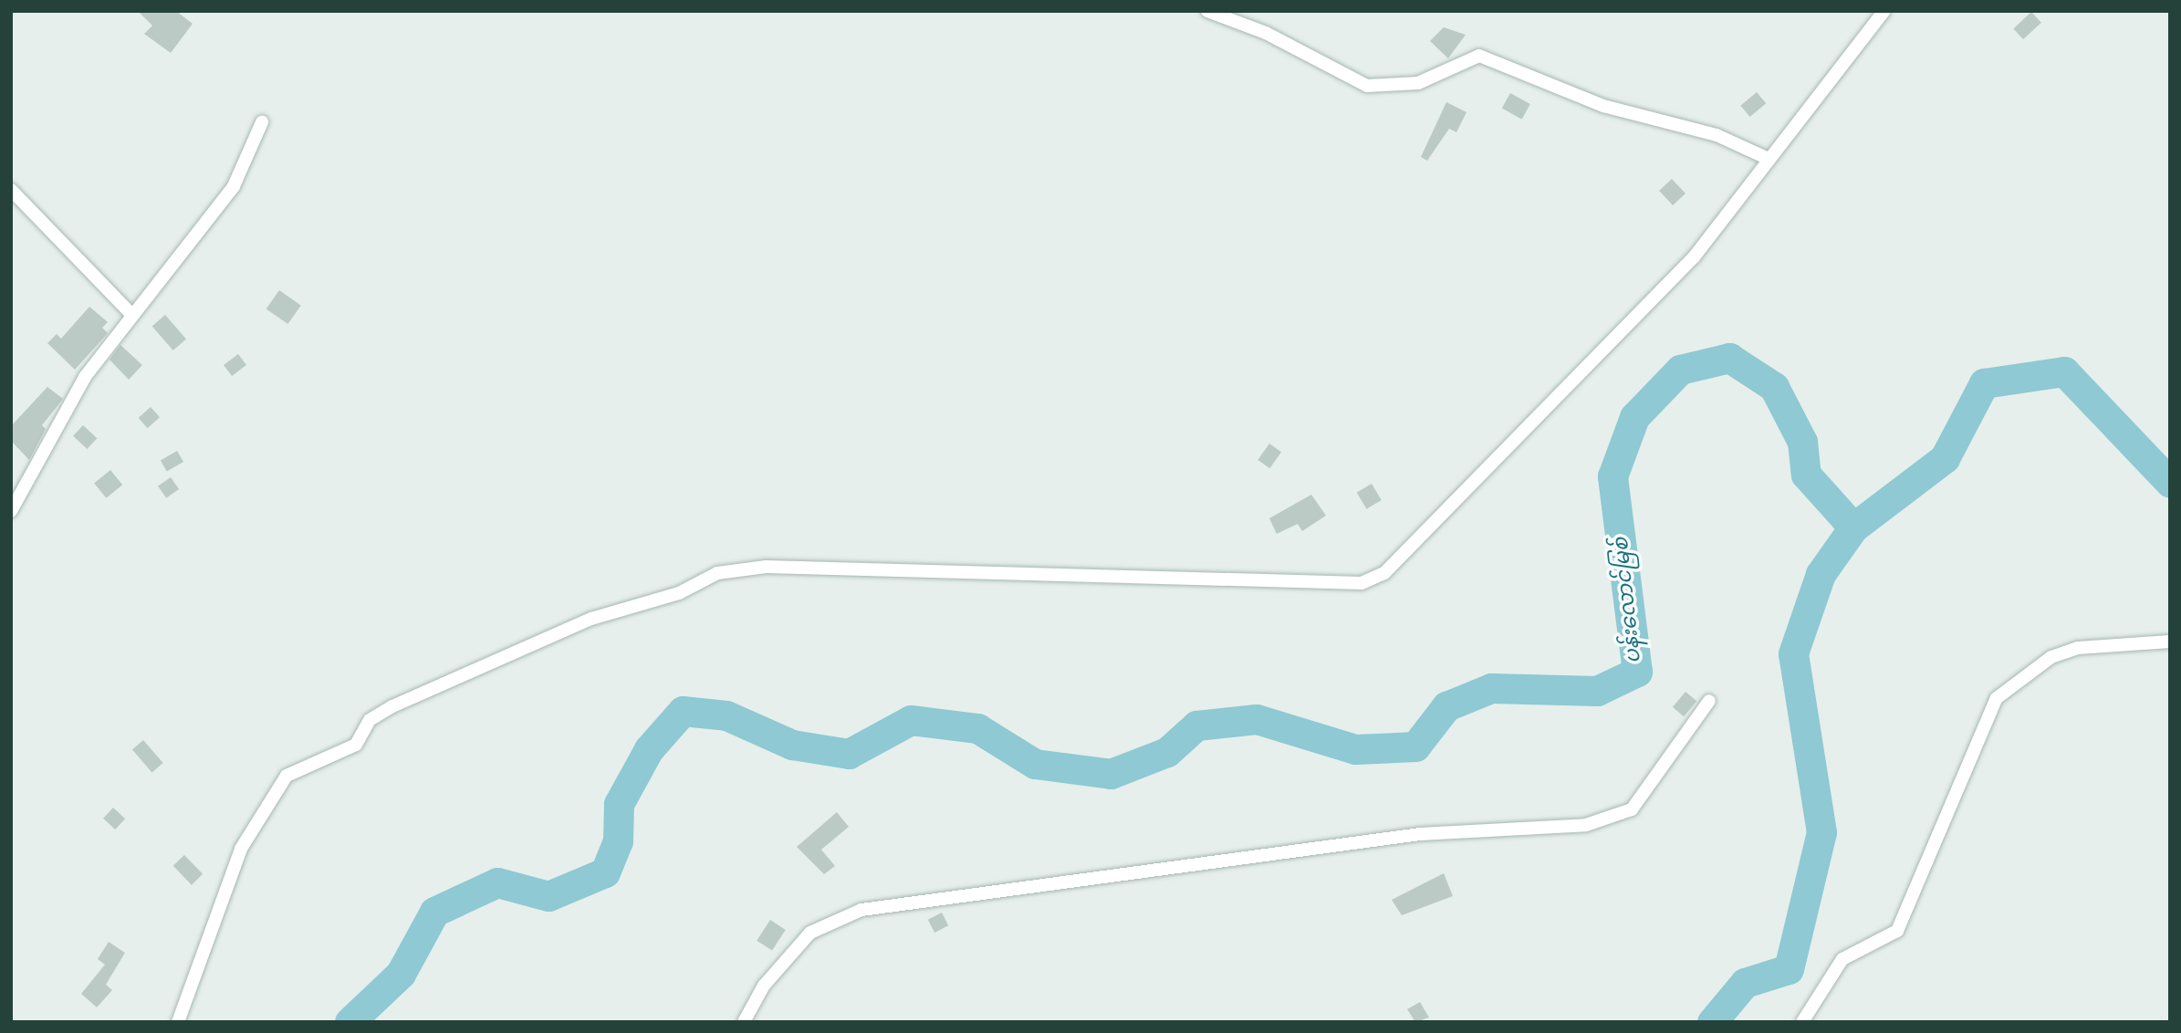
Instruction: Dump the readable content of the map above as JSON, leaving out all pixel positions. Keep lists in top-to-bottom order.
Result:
{
  "water": ["ပန်းလောင်မြစ်"]
}
